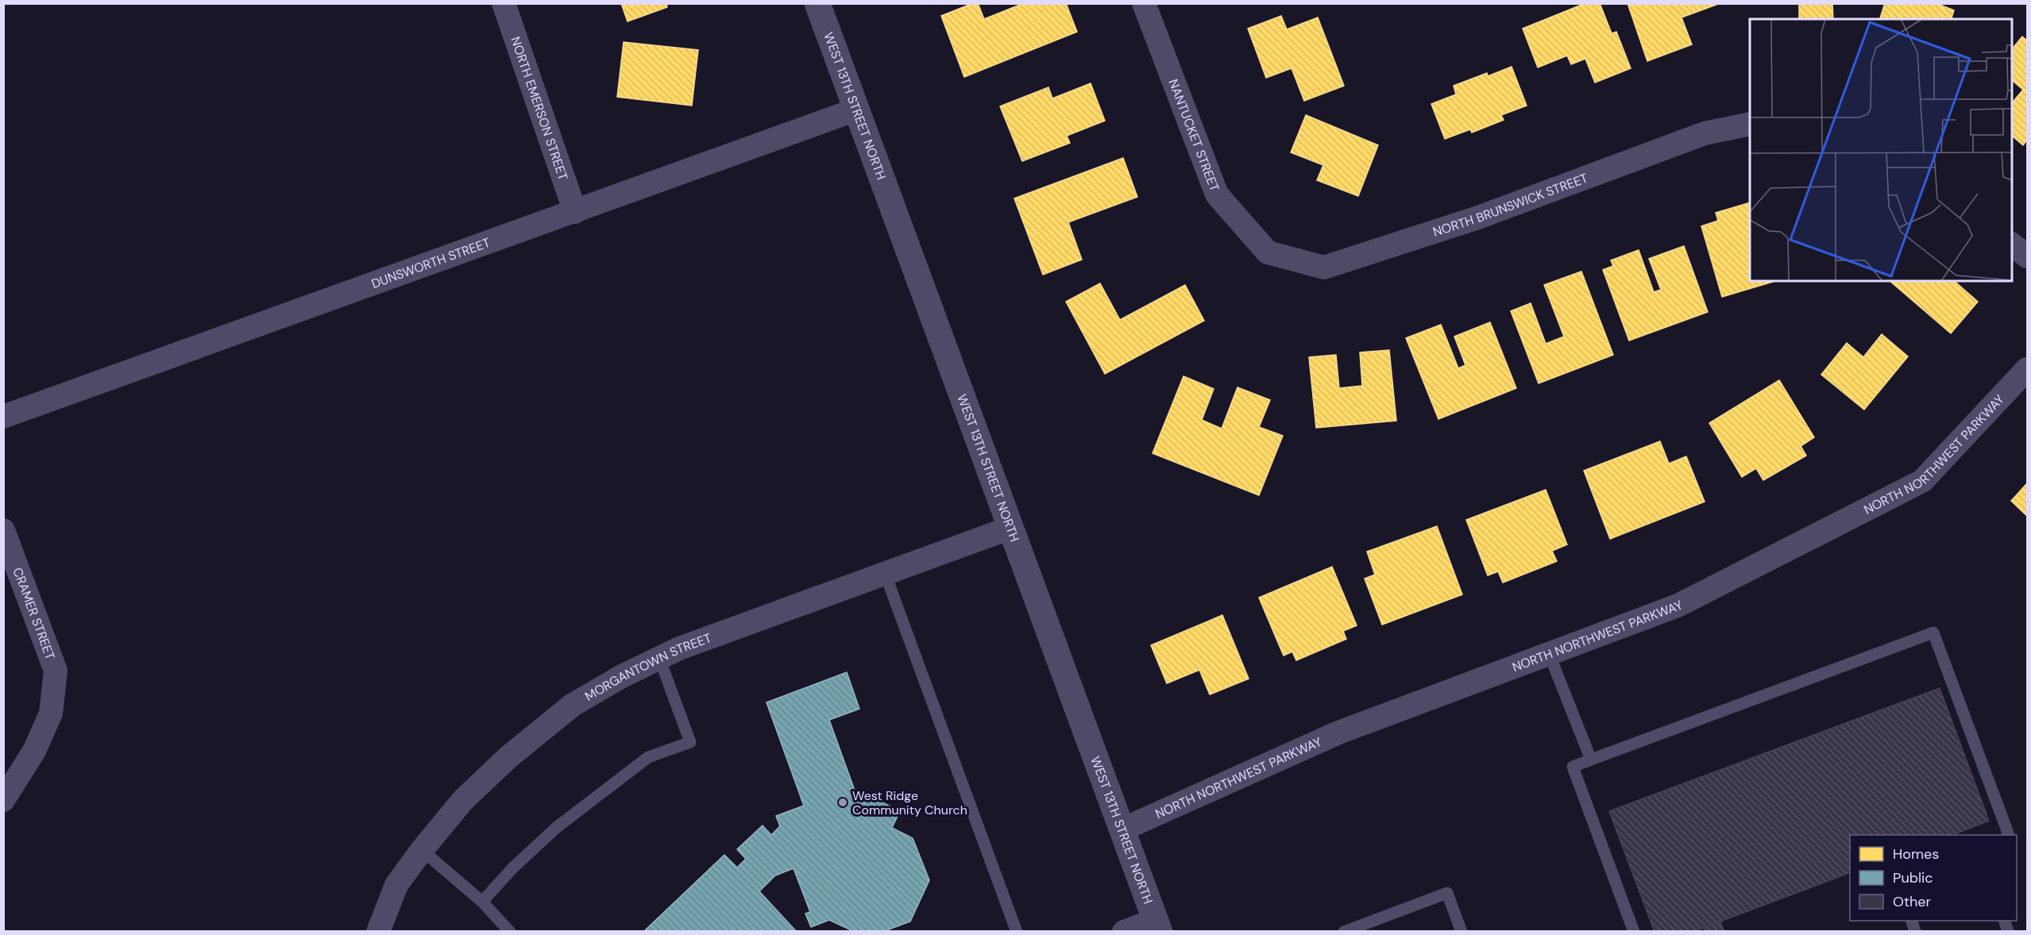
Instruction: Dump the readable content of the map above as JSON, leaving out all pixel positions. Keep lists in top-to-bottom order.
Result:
{
  "streets": {
    "street": [
      "WEST 13TH STREET NORTH",
      "NORTH EMERSON STREET",
      "NANTUCKET STREET",
      "NORTH BRUNSWICK STREET",
      "DUNSWORTH STREET",
      "NORTH NORTHWEST PARKWAY",
      "CRAMER STREET",
      "MORGANTOWN STREET"
    ]
  },
  "crossings": [
    ["WEST 13TH STREET NORTH", "DUNSWORTH STREET"],
    ["WEST 13TH STREET NORTH", "NORTH NORTHWEST PARKWAY"],
    ["WEST 13TH STREET NORTH", "MORGANTOWN STREET"],
    ["NORTH EMERSON STREET", "DUNSWORTH STREET"],
    ["NANTUCKET STREET", "NORTH BRUNSWICK STREET"]
  ],
  "places": ["West Ridge Community Church"],
  "legend": ["Homes", "Public", "Other"]
}
